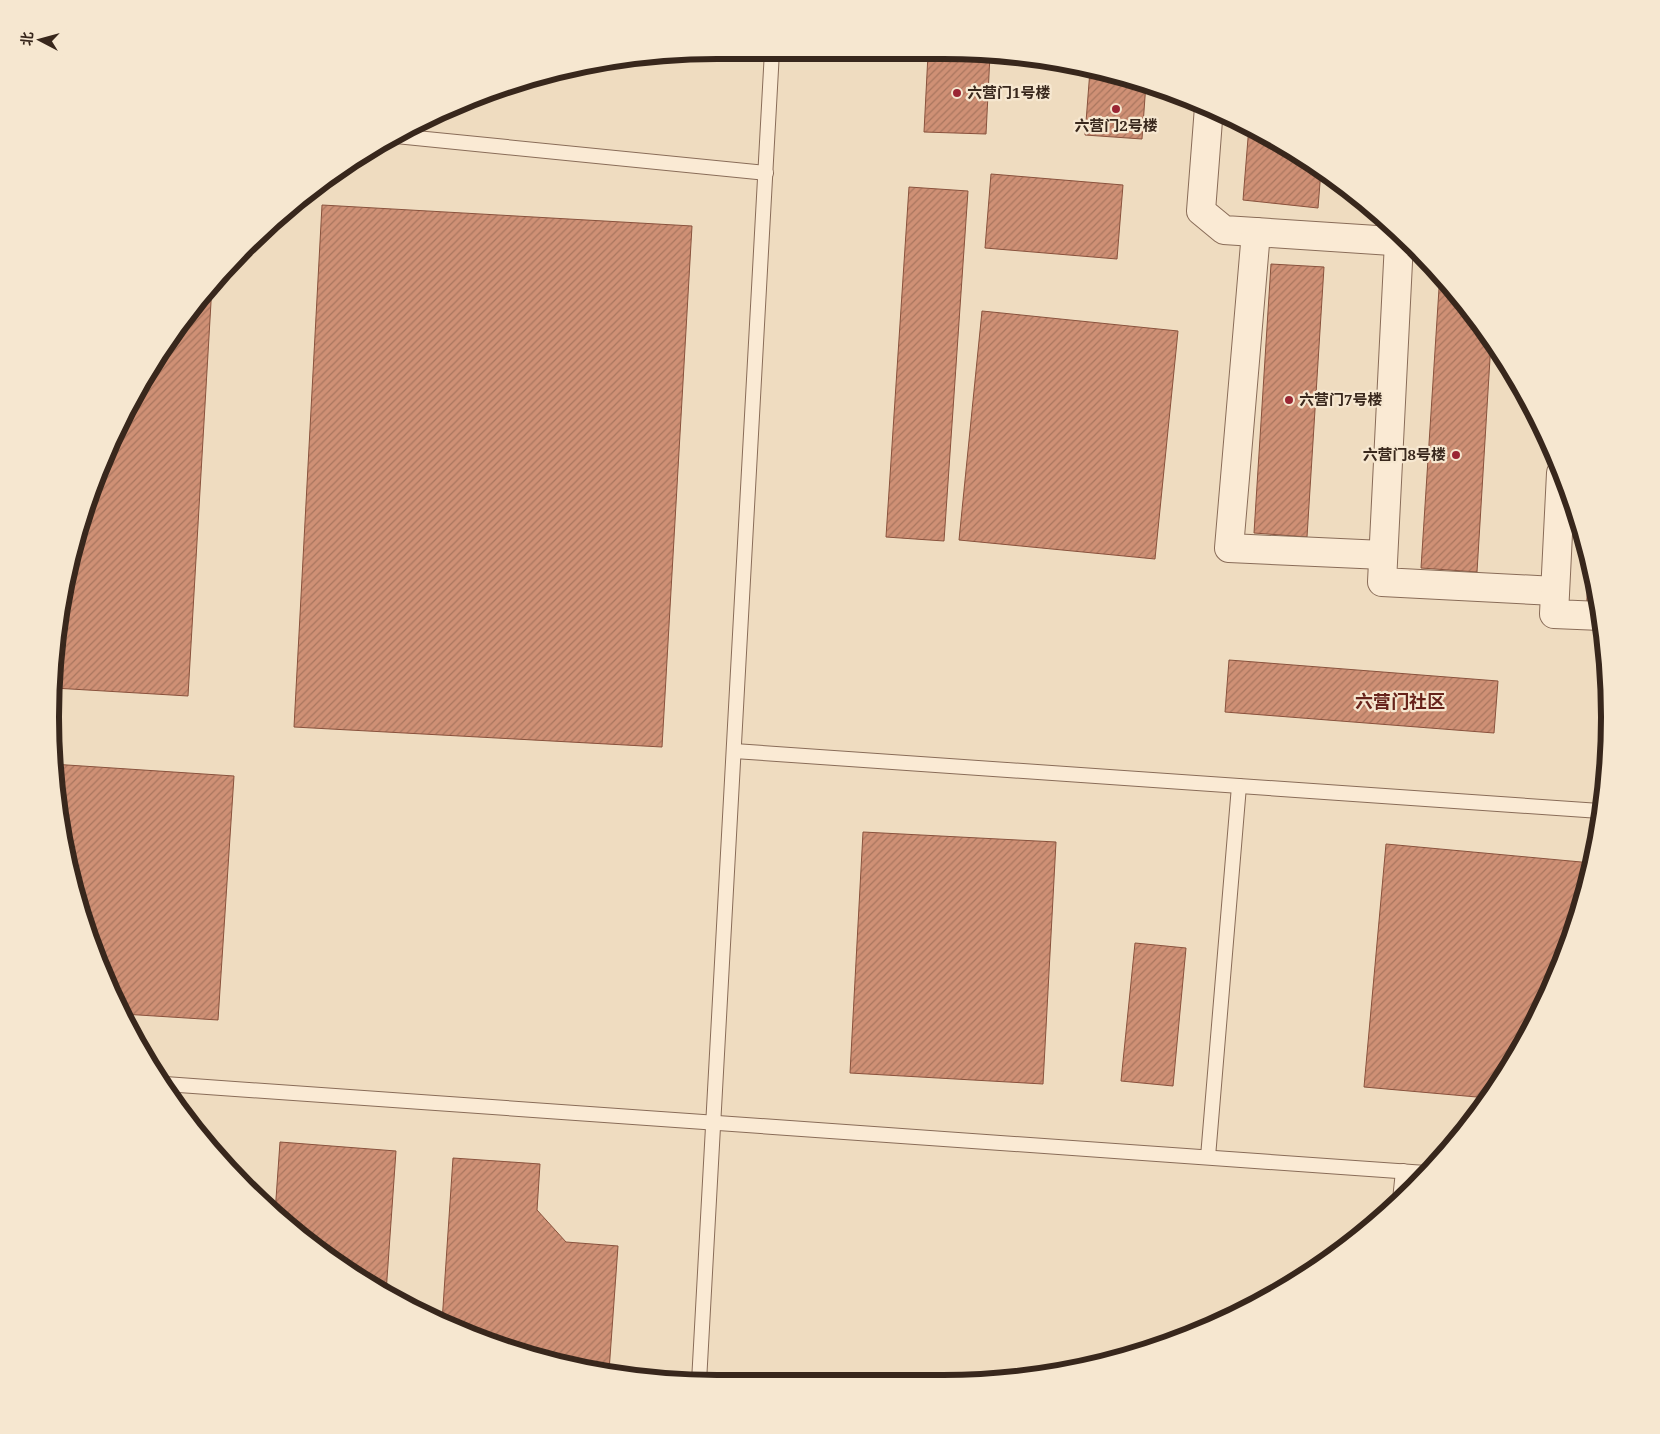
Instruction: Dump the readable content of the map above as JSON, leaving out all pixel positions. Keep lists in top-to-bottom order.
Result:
{
  "districts": ["六营门社区"],
  "places": [
    "六营门1号楼",
    "六营门2号楼",
    "六营门7号楼",
    "六营门8号楼"
  ],
  "north": "left"
}
